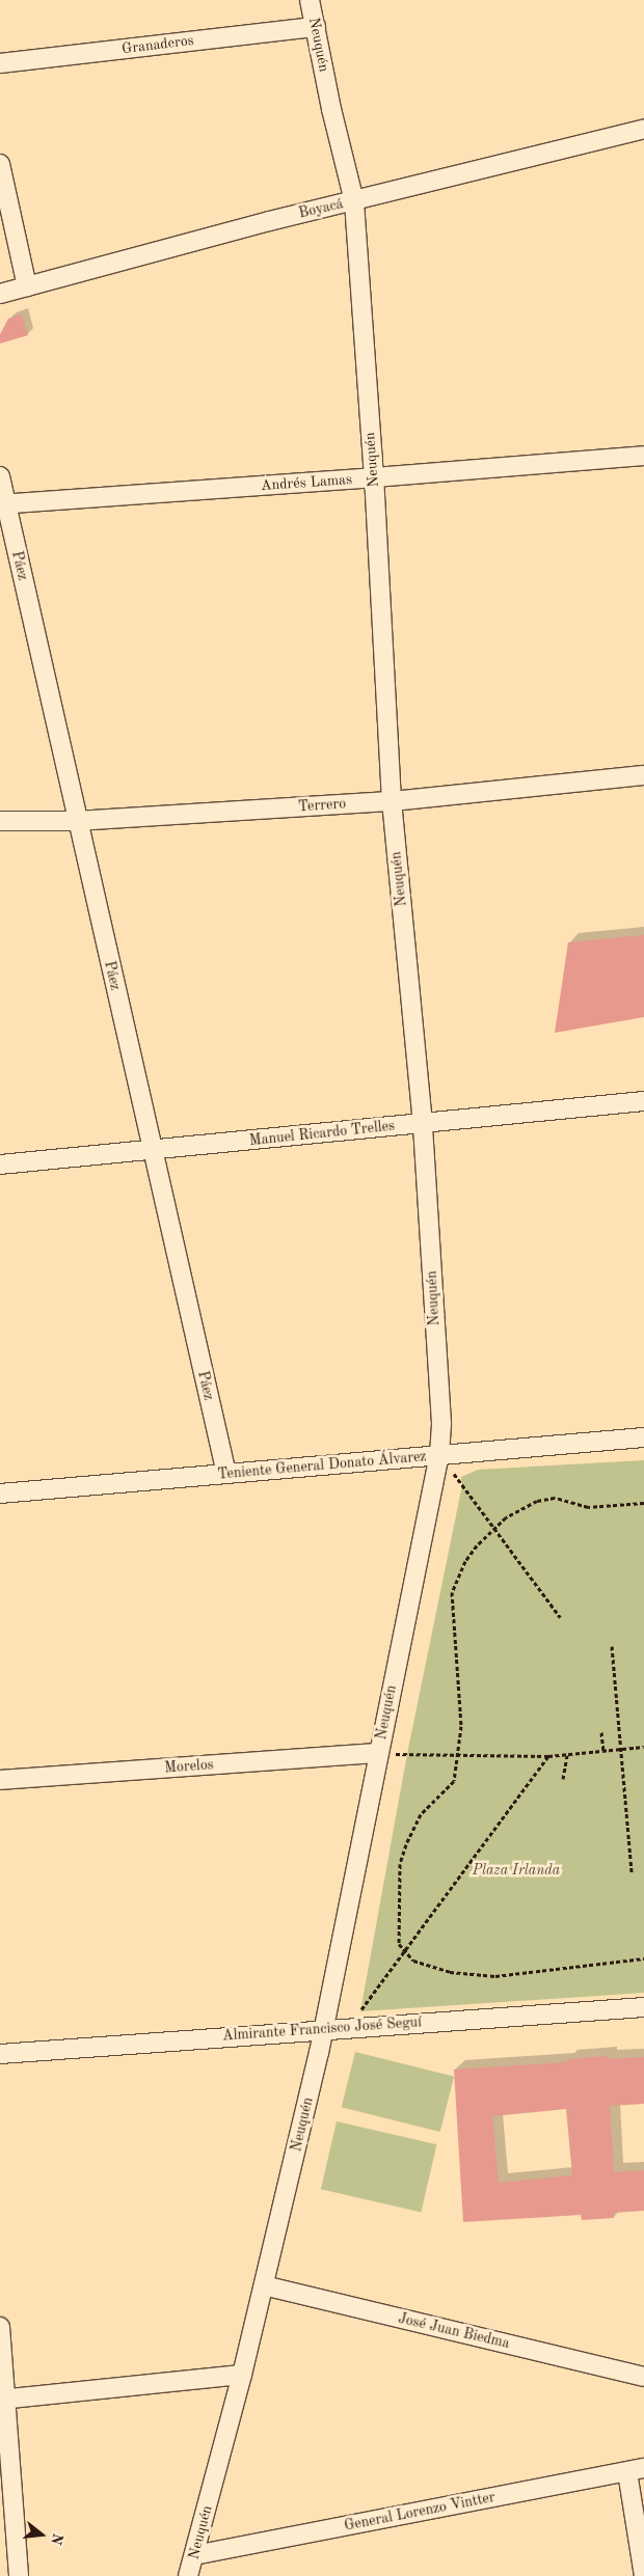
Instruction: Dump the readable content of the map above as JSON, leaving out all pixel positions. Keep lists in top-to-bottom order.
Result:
{
  "streets": {
    "street": [
      "Granaderos",
      "Neuquén",
      "Boyacá",
      "Andrés Lamas",
      "Páez",
      "Terrero",
      "Manuel Ricardo Trelles",
      "Teniente General Donato Álvarez",
      "Morelos",
      "Almirante Francisco José Seguí",
      "José Juan Biedma",
      "General Lorenzo Vintter"
    ]
  },
  "crossings": [
    ["Granaderos", "Neuquén"],
    ["Neuquén", "Boyacá"],
    ["Neuquén", "Andrés Lamas"],
    ["Neuquén", "Terrero"],
    ["Neuquén", "Manuel Ricardo Trelles"],
    ["Neuquén", "Teniente General Donato Álvarez"],
    ["Neuquén", "Morelos"],
    ["Neuquén", "Almirante Francisco José Seguí"],
    ["Neuquén", "José Juan Biedma"],
    ["Neuquén", "General Lorenzo Vintter"],
    ["Andrés Lamas", "Páez"],
    ["Páez", "Terrero"],
    ["Páez", "Manuel Ricardo Trelles"],
    ["Páez", "Teniente General Donato Álvarez"]
  ],
  "parks": ["Plaza Irlanda"],
  "north": "right"
}
